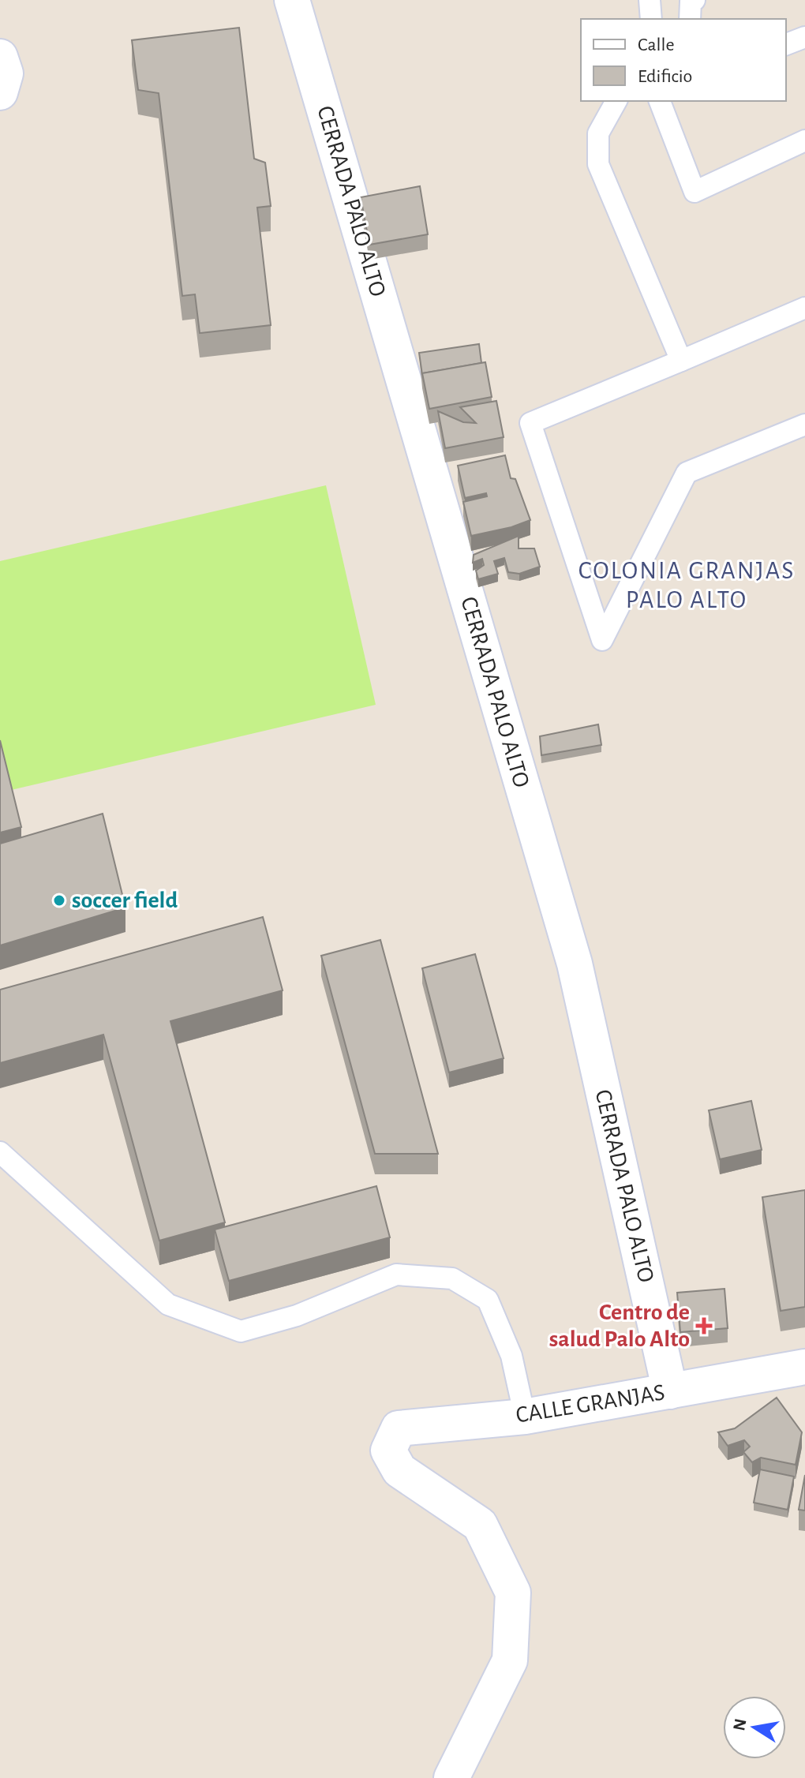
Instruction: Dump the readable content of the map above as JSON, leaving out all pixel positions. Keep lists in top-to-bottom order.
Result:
{
  "streets": {
    "street": ["CERRADA PALO ALTO", "CALLE GRANJAS"]
  },
  "crossings": [
    ["CERRADA PALO ALTO", "CALLE GRANJAS"]
  ],
  "districts": ["COLONIA GRANJAS PALO ALTO"],
  "places": {
    "other": ["soccer field"],
    "health": ["Centro de salud Palo Alto"]
  },
  "legend": ["Calle", "Edificio"],
  "north": "left"
}
